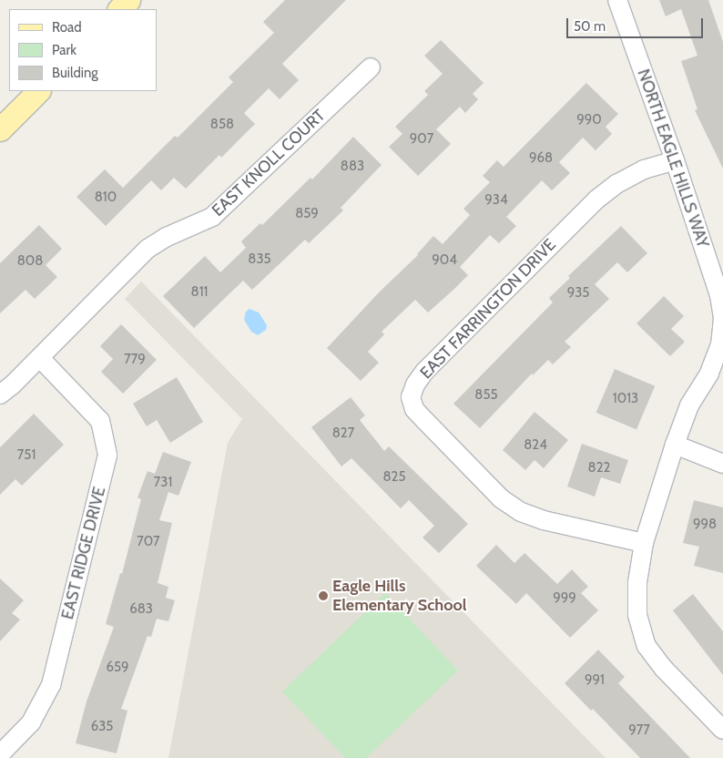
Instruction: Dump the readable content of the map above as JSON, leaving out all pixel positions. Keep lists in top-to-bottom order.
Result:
{
  "streets": {
    "street": [
      "NORTH EAGLE HILLS WAY",
      "EAST KNOLL COURT",
      "EAST FARRINGTON DRIVE",
      "EAST RIDGE DRIVE"
    ]
  },
  "crossings": [
    ["NORTH EAGLE HILLS WAY", "EAST FARRINGTON DRIVE"],
    ["EAST KNOLL COURT", "EAST RIDGE DRIVE"]
  ],
  "places": ["Eagle Hills Elementary School"],
  "house_numbers": [
    "990",
    "858",
    "907",
    "968",
    "883",
    "810",
    "934",
    "859",
    "835",
    "904",
    "808",
    "811",
    "935",
    "779",
    "855",
    "1013",
    "827",
    "824",
    "751",
    "822",
    "825",
    "731",
    "998",
    "707",
    "999",
    "683",
    "659",
    "991",
    "635",
    "977"
  ],
  "legend": ["Road", "Park", "Building"],
  "scale_bar": "50 m"
}
